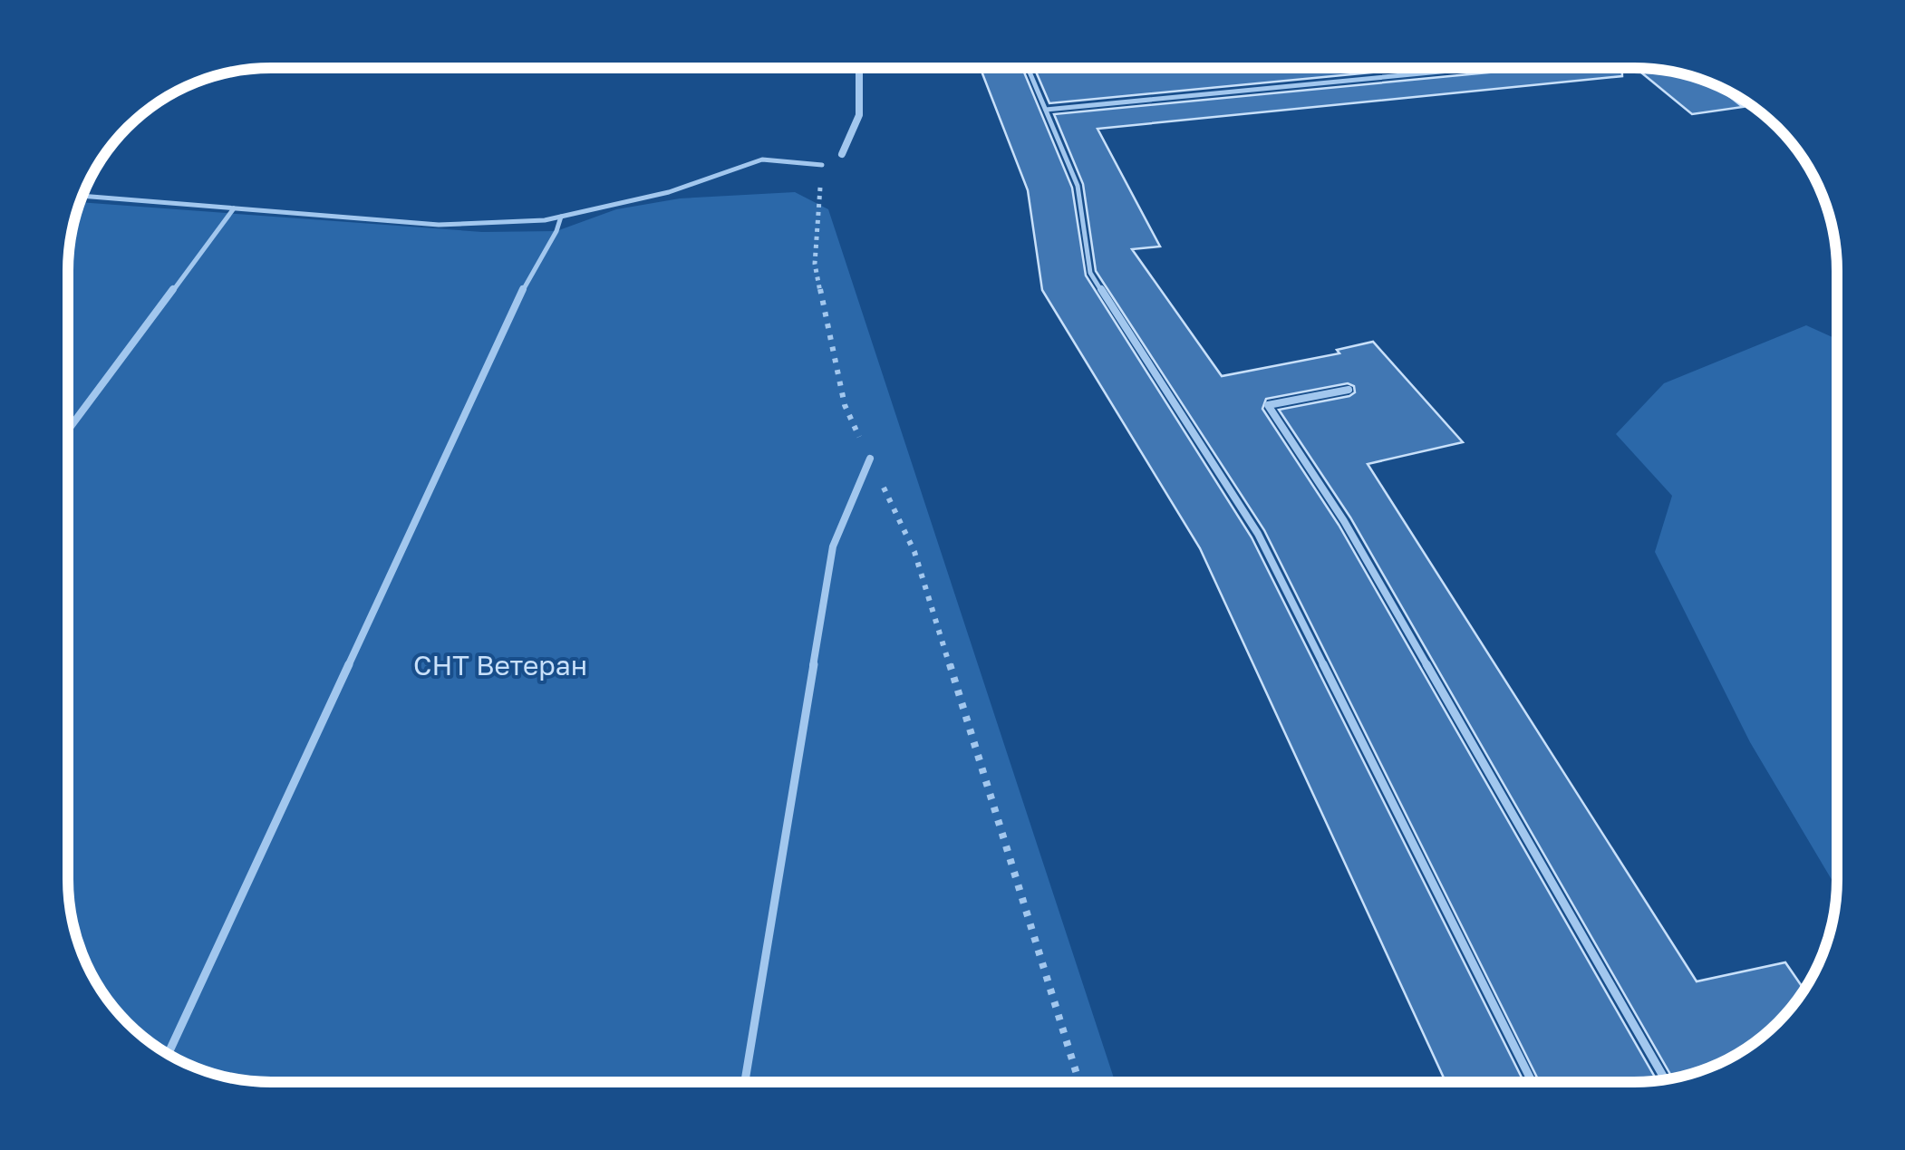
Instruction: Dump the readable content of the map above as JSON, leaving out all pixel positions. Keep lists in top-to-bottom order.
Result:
{
  "parks": ["СНТ Ветеран"]
}
